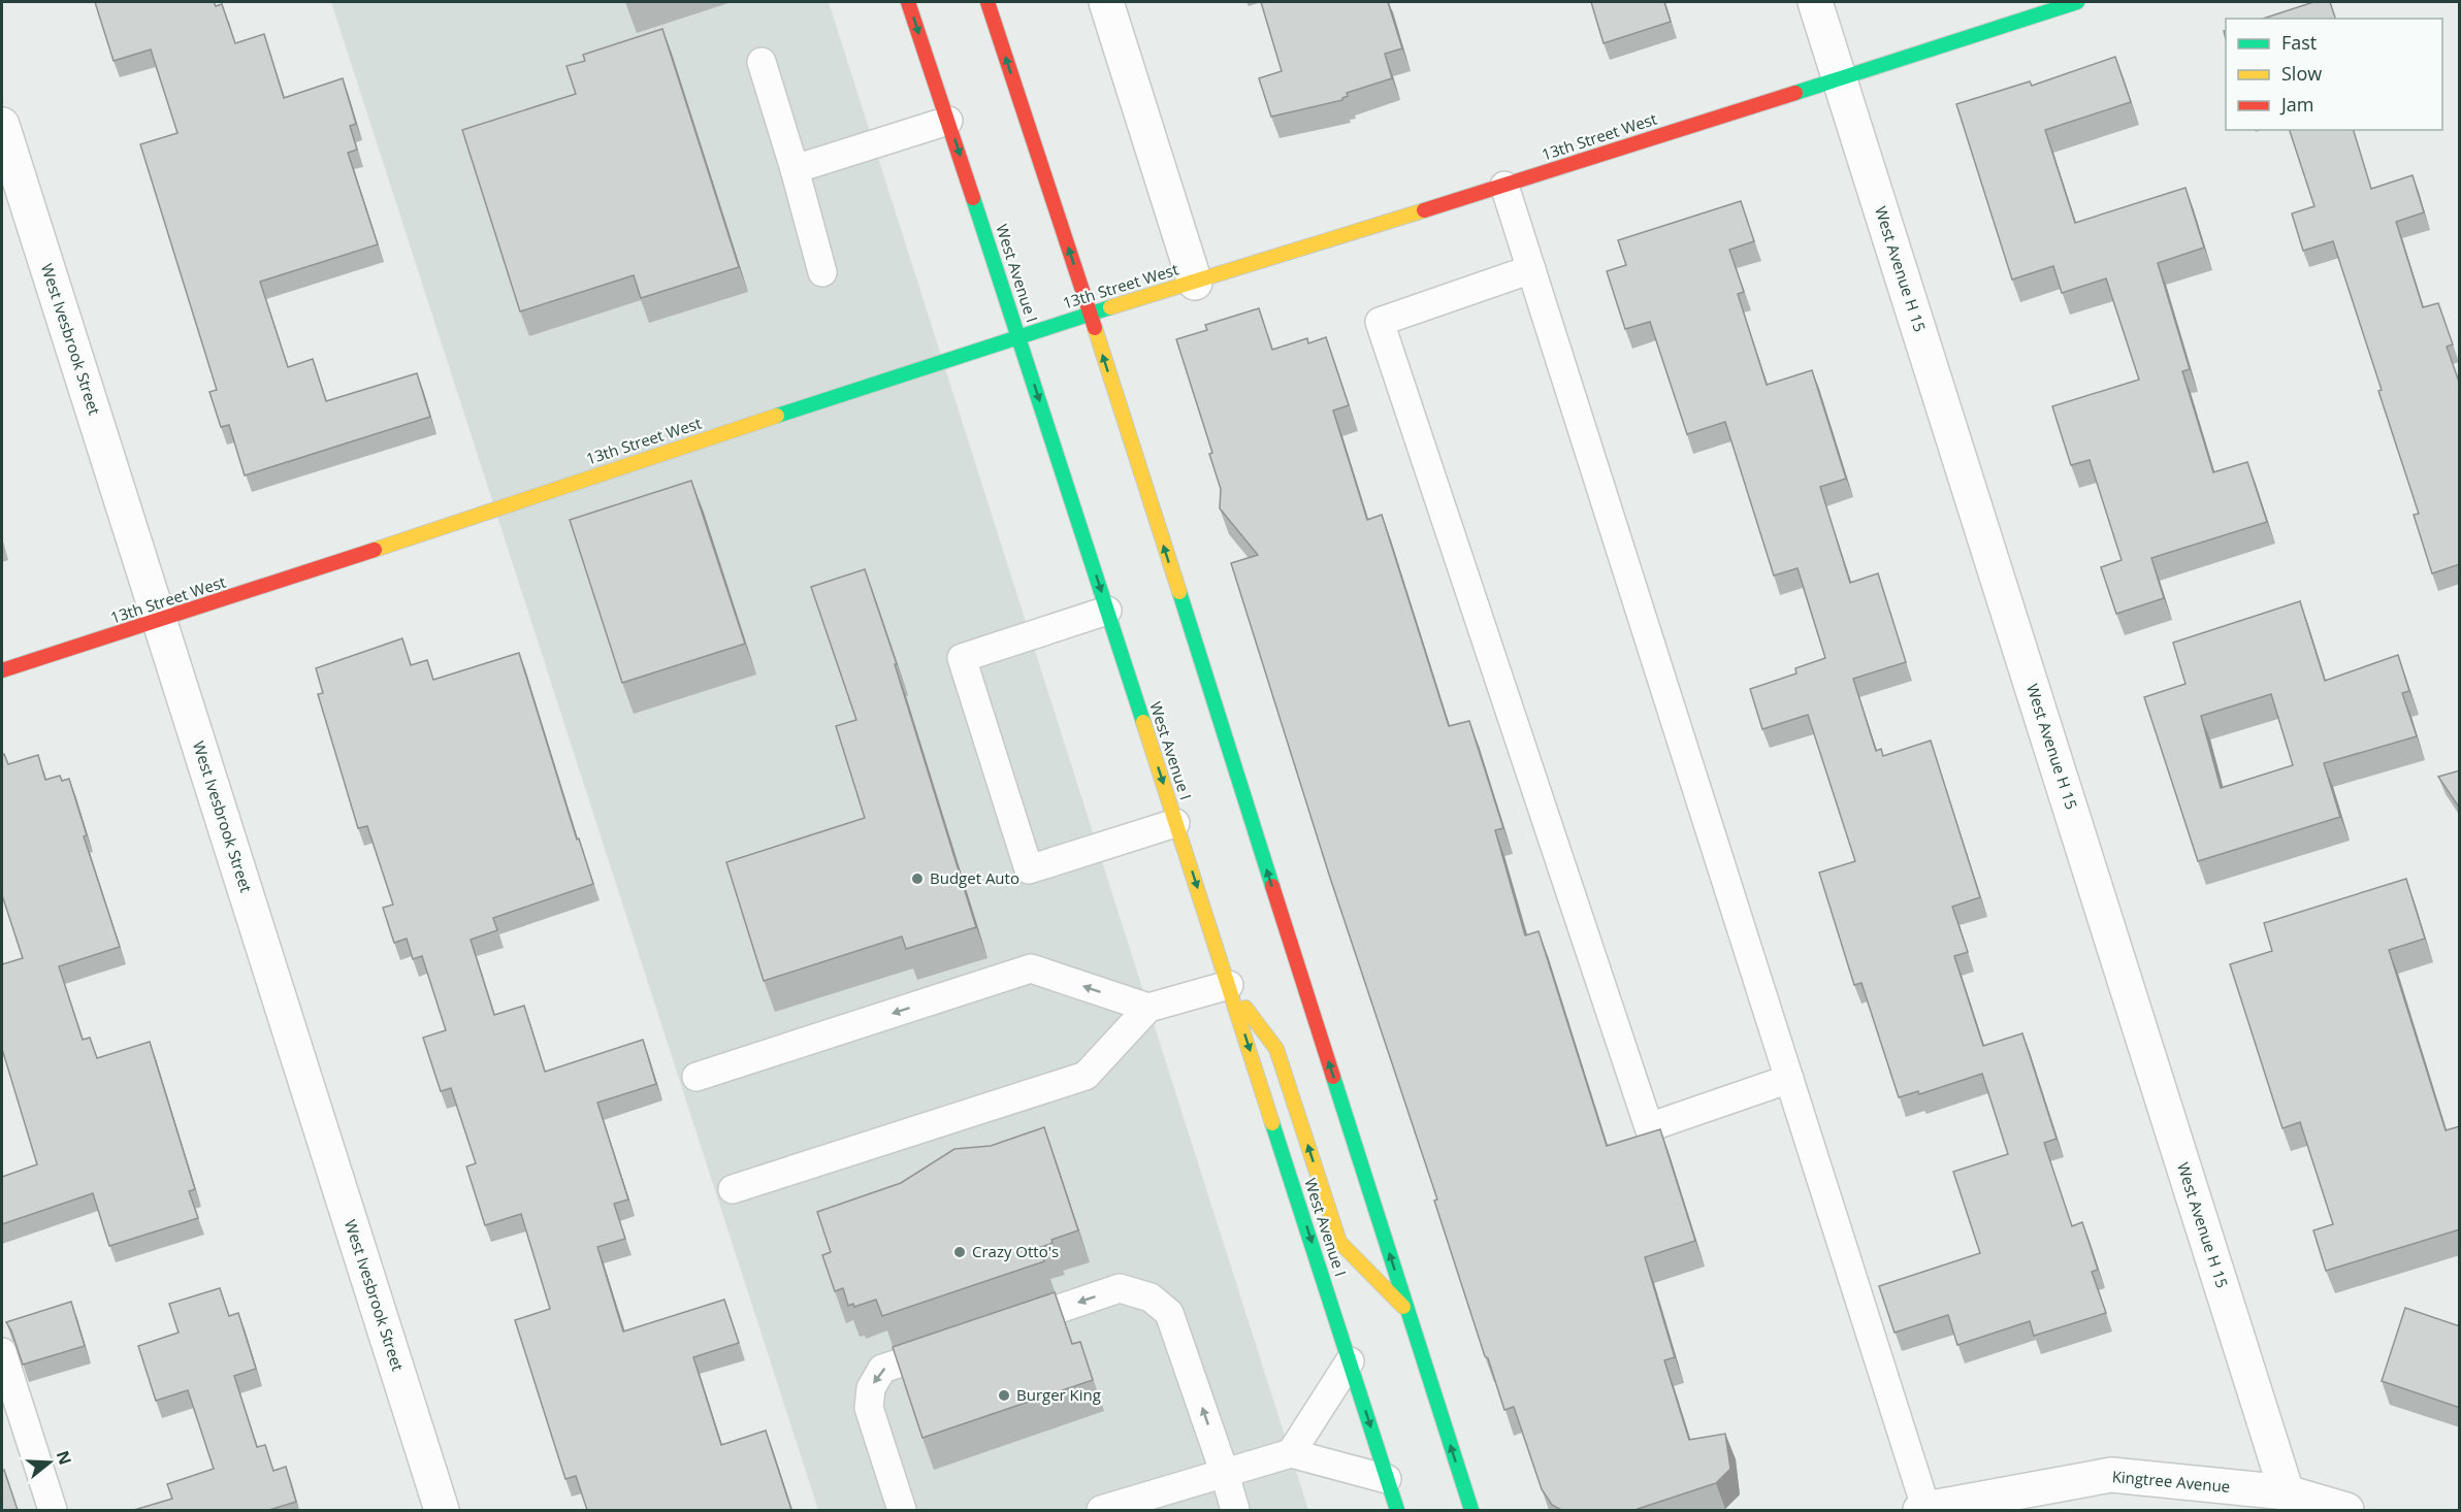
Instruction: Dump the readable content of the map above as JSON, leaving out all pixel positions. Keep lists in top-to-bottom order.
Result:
{
  "streets": {
    "main road": ["13th Street West", "West Avenue I"],
    "street": ["West Avenue H 15", "West Ivesbrook Street", "Kingtree Avenue"]
  },
  "crossings": [
    ["13th Street West", "West Avenue H 15"],
    ["13th Street West", "West Avenue I"],
    ["13th Street West", "West Ivesbrook Street"],
    ["West Avenue H 15", "Kingtree Avenue"]
  ],
  "places": ["Budget Auto", "Crazy Otto's", "Burger King"],
  "legend": ["Fast", "Slow", "Jam"],
  "north": "right"
}
